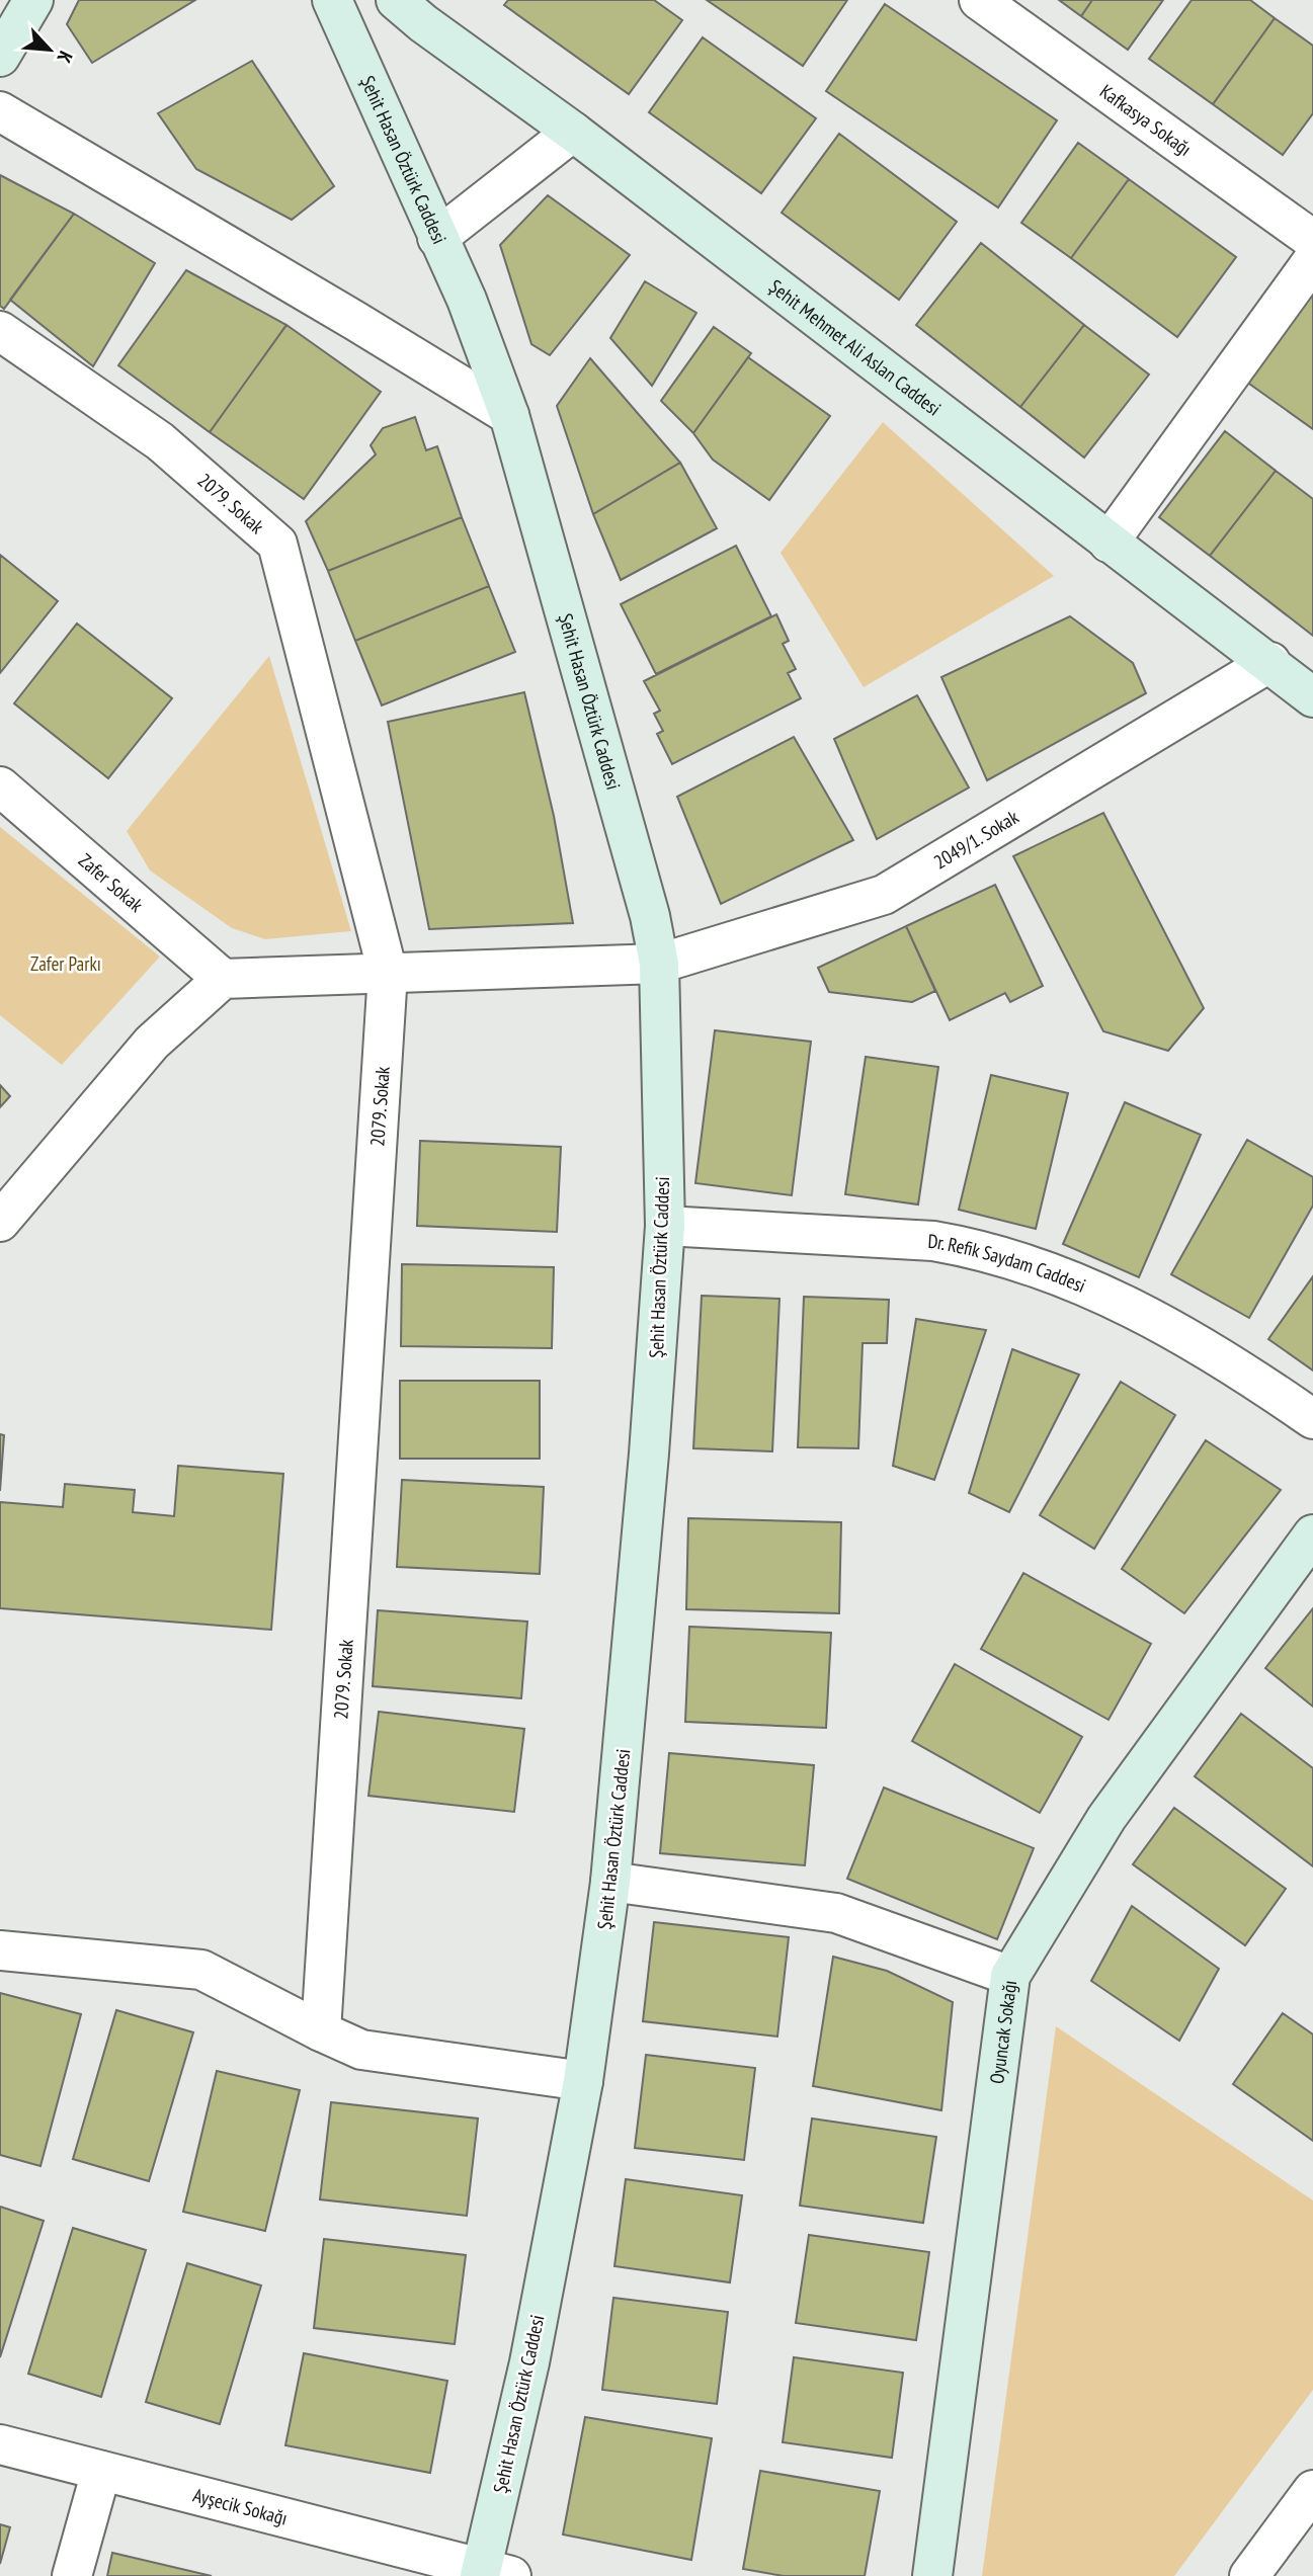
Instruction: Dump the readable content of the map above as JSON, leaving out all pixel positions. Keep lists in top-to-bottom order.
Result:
{
  "streets": {
    "street": [
      "Kafkasya Sokağı",
      "Şehit Hasan Öztürk Caddesi",
      "Şehit Mehmet Ali Aslan Caddesi",
      "2079. Sokak",
      "2049/1. Sokak",
      "Zafer Sokak",
      "Dr. Refik Saydam Caddesi",
      "Oyuncak Sokağı",
      "Ayşecik Sokağı"
    ]
  },
  "crossings": [
    ["Şehit Hasan Öztürk Caddesi", "2049/1. Sokak"],
    ["Şehit Hasan Öztürk Caddesi", "Dr. Refik Saydam Caddesi"],
    ["Şehit Hasan Öztürk Caddesi", "Ayşecik Sokağı"],
    ["Şehit Mehmet Ali Aslan Caddesi", "2049/1. Sokak"],
    ["2079. Sokak", "2049/1. Sokak"],
    ["2049/1. Sokak", "Zafer Sokak"]
  ],
  "parks": ["Zafer Parkı"],
  "north": "bottom right"
}
